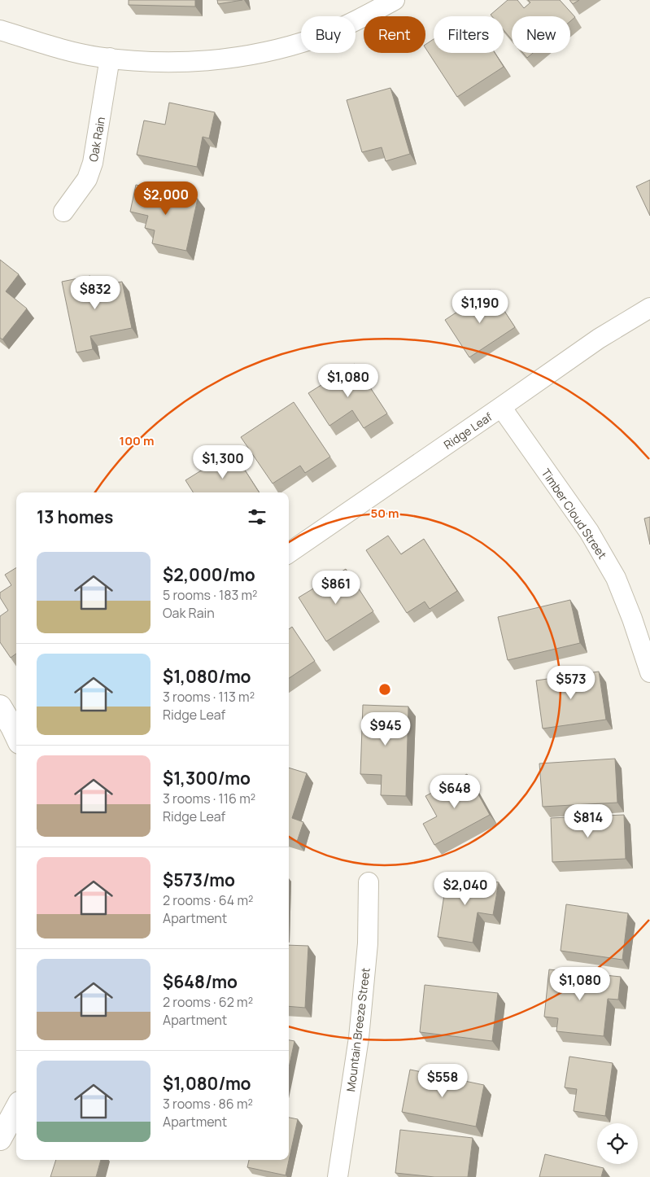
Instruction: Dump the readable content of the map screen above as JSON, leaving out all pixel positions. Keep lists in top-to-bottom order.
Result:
{
  "streets": {
    "street": [
      "Oak Rain",
      "Ridge Leaf",
      "Timber Cloud Street",
      "Mountain Breeze Street"
    ]
  },
  "crossings": [
    ["Ridge Leaf", "Timber Cloud Street"]
  ],
  "page": {
    "chip": [
      "Buy",
      "Rent",
      "Filters",
      "New"
    ],
    "price": [
      "$2,000",
      "$832",
      "$1,190",
      "$1,080",
      "$1,300",
      "$861",
      "$573",
      "$945",
      "$648",
      "$814",
      "$2,040",
      "$1,080",
      "$558"
    ],
    "heading": "13 homes",
    "list": [
      {
        "name": "$2,000/mo",
        "note": "5 rooms · 183 m² · Oak Rain"
      },
      {
        "name": "$1,080/mo",
        "note": "3 rooms · 113 m² · Ridge Leaf"
      },
      {
        "name": "$1,300/mo",
        "note": "3 rooms · 116 m² · Ridge Leaf"
      },
      {
        "name": "$573/mo",
        "note": "2 rooms · 64 m² · Apartment"
      },
      {
        "name": "$648/mo",
        "note": "2 rooms · 62 m² · Apartment"
      },
      {
        "name": "$1,080/mo",
        "note": "3 rooms · 86 m² · Apartment"
      }
    ]
  },
  "rings": ["100 m", "50 m"]
}
